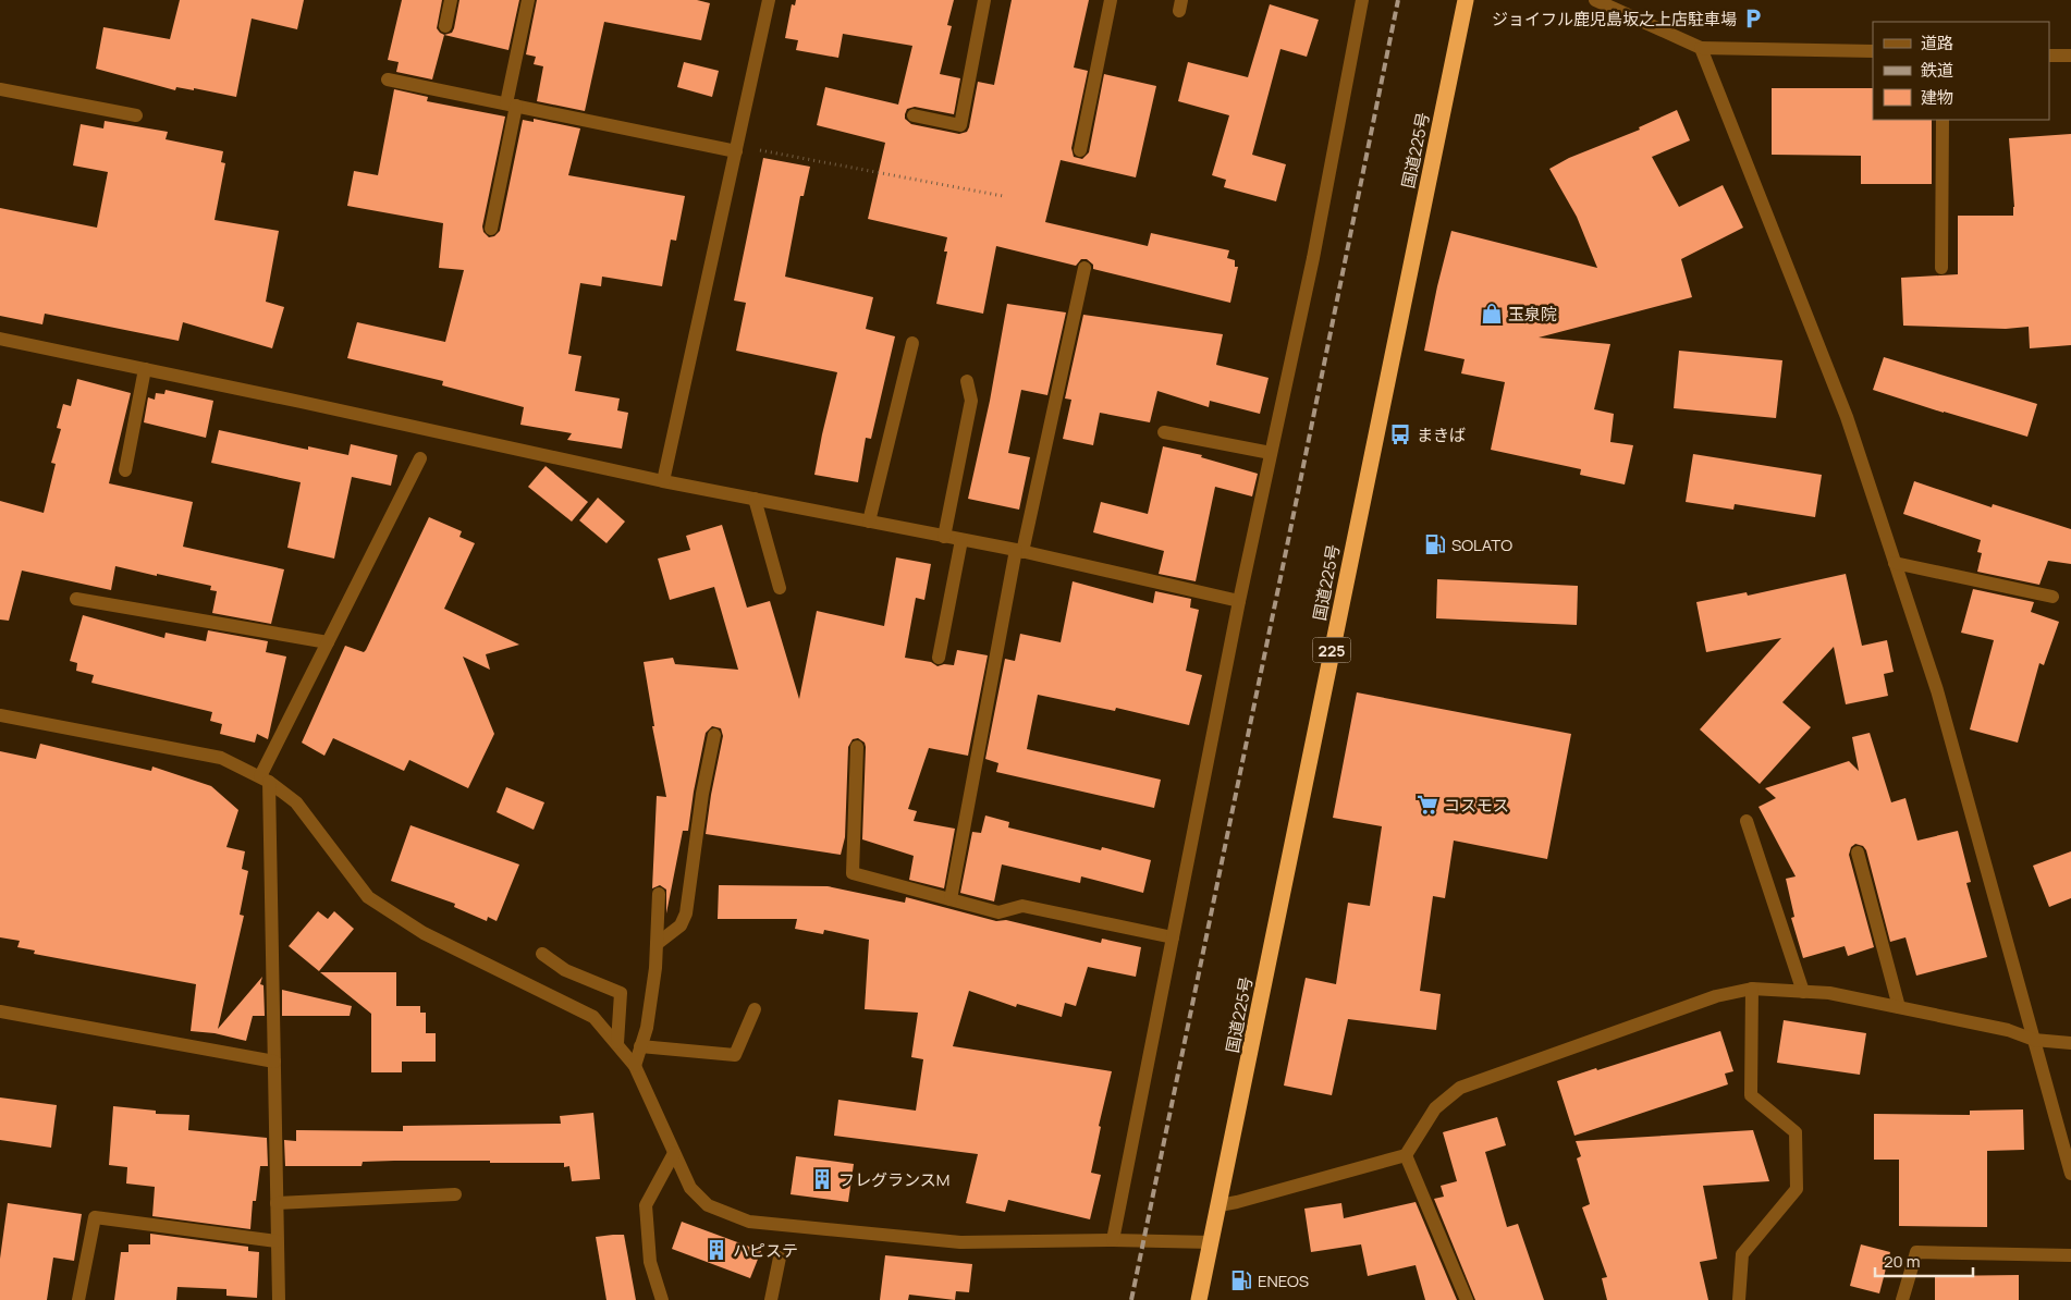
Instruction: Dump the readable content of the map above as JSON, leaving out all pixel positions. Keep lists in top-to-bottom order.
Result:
{
  "streets": {
    "highway": ["国道225号", "225"]
  },
  "places": {
    "parking": ["ジョイフル鹿児島坂之上店駐車場"],
    "shop": ["玉泉院"],
    "bus stop": ["まきば"],
    "fuel station": ["SOLATO", "ENEOS"],
    "supermarket": ["コスモス"],
    "building": ["フレグランスM", "ハピステ"]
  },
  "legend": ["道路", "鉄道", "建物"],
  "scale_bar": "20 m"
}
